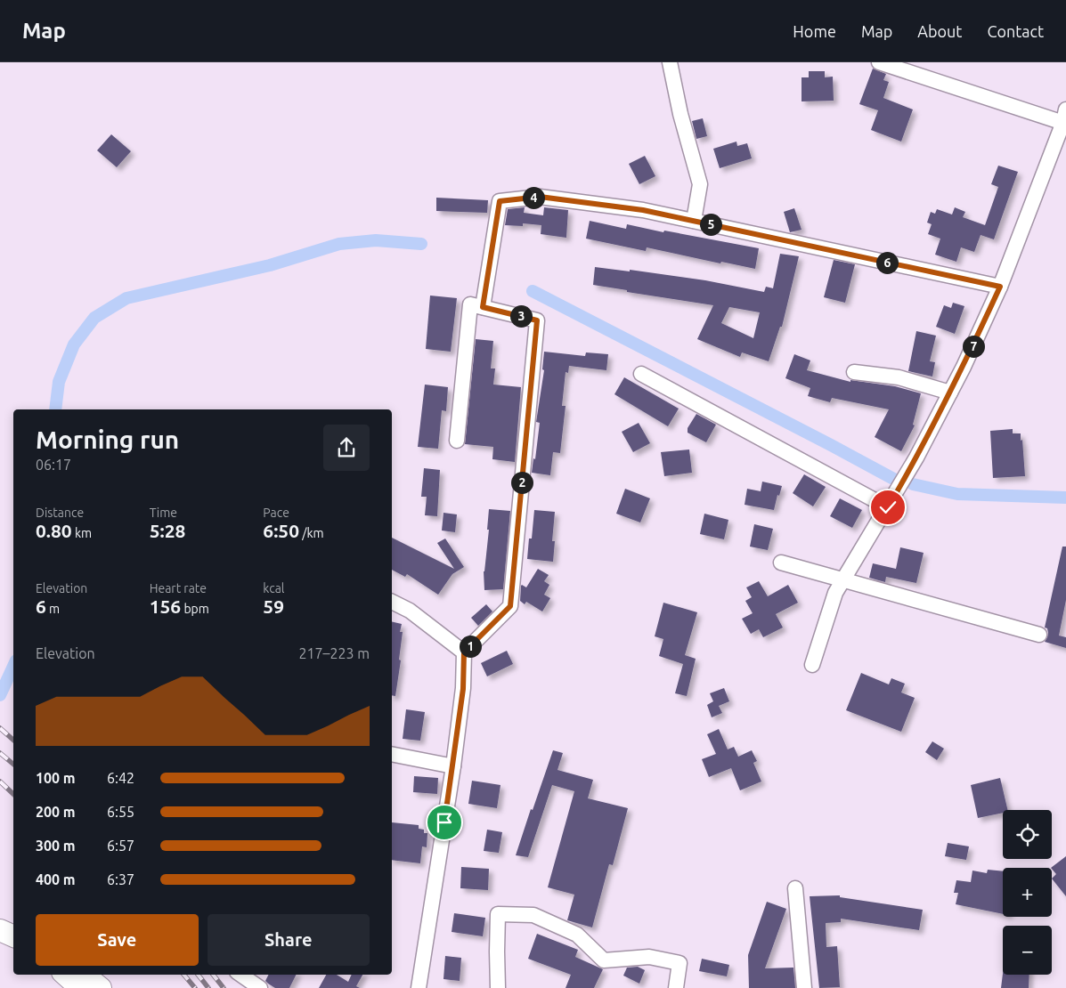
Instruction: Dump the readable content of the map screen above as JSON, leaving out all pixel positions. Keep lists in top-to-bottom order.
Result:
{
  "page": {
    "header": "Map",
    "nav": [
      "Home",
      "Map",
      "About",
      "Contact"
    ],
    "pins": [
      "4",
      "5",
      "6",
      "3",
      "7",
      "2",
      "1"
    ],
    "heading": ["Morning run", "06:17"],
    "stats": [
      ["Distance", "0.80 km"],
      ["Time", "5:28"],
      ["Pace", "6:50 /km"],
      ["Elevation", "6 m"],
      ["Heart rate", "156 bpm"],
      ["kcal", "59"]
    ],
    "chart": ["Elevation", "217–223 m"],
    "list": [
      {
        "name": "100 m",
        "note": "6:42"
      },
      {
        "name": "200 m",
        "note": "6:55"
      },
      {
        "name": "300 m",
        "note": "6:57"
      },
      {
        "name": "400 m",
        "note": "6:37"
      }
    ],
    "map_buttons": ["+", "−"],
    "buttons": ["Save", "Share"]
  }
}
